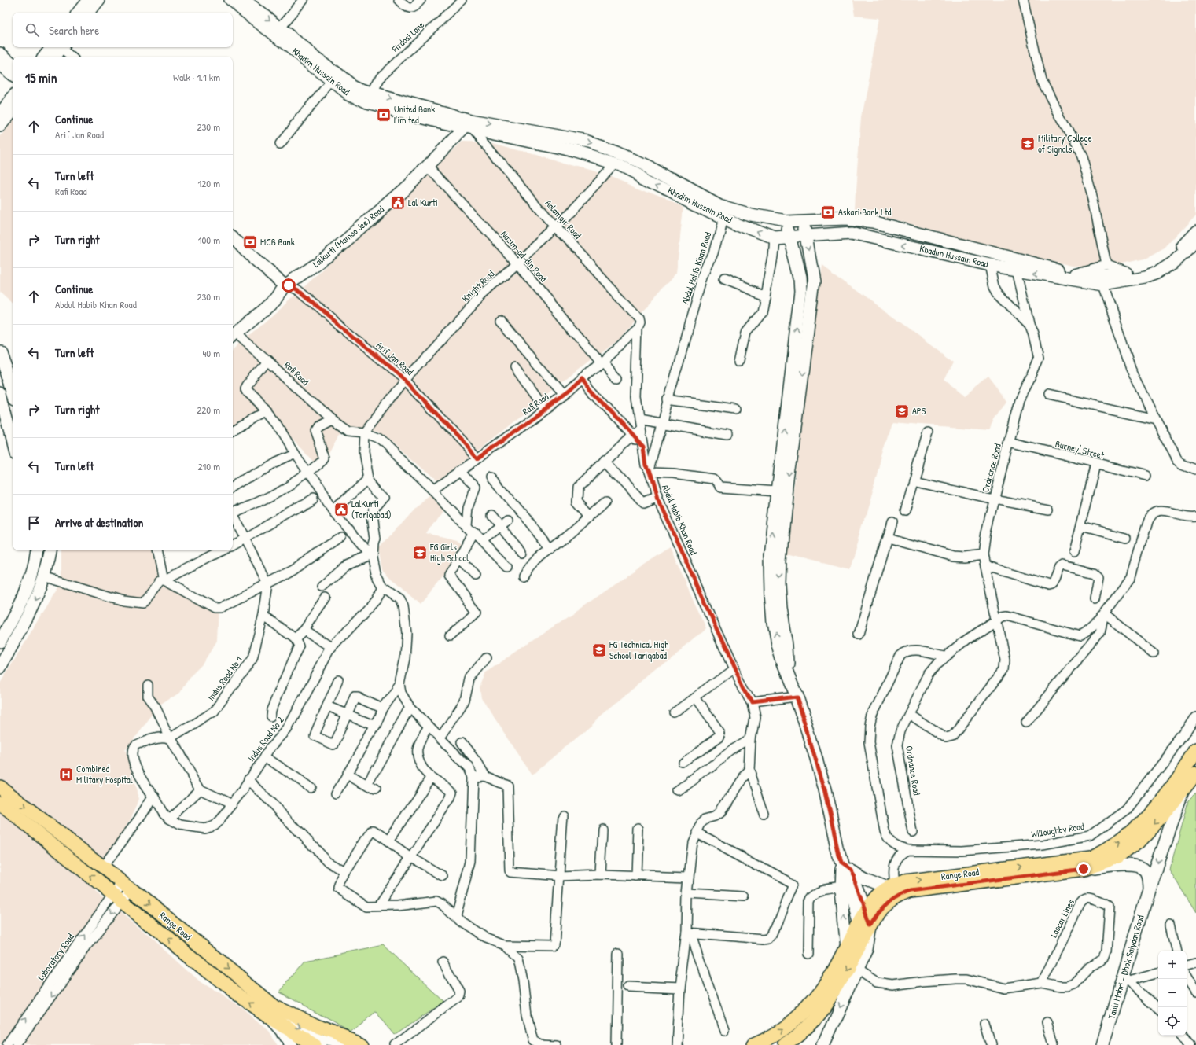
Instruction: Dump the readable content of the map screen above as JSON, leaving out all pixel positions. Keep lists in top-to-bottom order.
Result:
{
  "streets": {
    "main road": [
      "Khadim Hussain Road",
      "Lalkurti (Mamoo Jee) Road",
      "Range Road",
      "Tahli Mohri - Dhok Saiydan Road"
    ],
    "street": [
      "Firdosi Lane",
      "Aalamgir Road",
      "Nazim-ud-din Road",
      "Abdul Habib Khan Road",
      "Knight Road",
      "Arif Jan Road",
      "Rafi Road",
      "Burney' Street",
      "Ordnance Road",
      "Indus Road No 1",
      "Indus Road No 2",
      "Willoughby Road",
      "Lascar Lines",
      "Laboratory Road"
    ]
  },
  "crossings": [
    ["Firdosi Lane", "Khadim Hussain Road"],
    ["Khadim Hussain Road", "Aalamgir Road"],
    ["Khadim Hussain Road", "Lalkurti (Mamoo Jee) Road"],
    ["Khadim Hussain Road", "Abdul Habib Khan Road"],
    ["Khadim Hussain Road", "Knight Road"],
    ["Khadim Hussain Road", "Ordnance Road"],
    ["Aalamgir Road", "Lalkurti (Mamoo Jee) Road"],
    ["Aalamgir Road", "Knight Road"],
    ["Aalamgir Road", "Rafi Road"],
    ["Lalkurti (Mamoo Jee) Road", "Nazim-ud-din Road"],
    ["Lalkurti (Mamoo Jee) Road", "Arif Jan Road"],
    ["Lalkurti (Mamoo Jee) Road", "Rafi Road"],
    ["Nazim-ud-din Road", "Knight Road"],
    ["Nazim-ud-din Road", "Rafi Road"],
    ["Knight Road", "Arif Jan Road"],
    ["Knight Road", "Rafi Road"],
    ["Arif Jan Road", "Rafi Road"],
    ["Burney' Street", "Ordnance Road"],
    ["Ordnance Road", "Willoughby Road"],
    ["Range Road", "Laboratory Road"]
  ],
  "one_way": ["Range Road", "Tahli Mohri - Dhok Saiydan Road"],
  "places": {
    "bank": ["United Bank Limited", "Askari Bank Ltd", "MCB Bank"],
    "school or university": [
      "Military College of Signals",
      "APS",
      "FG Girls High School",
      "FG Technical High School Tariqabad"
    ],
    "public building": ["Lal Kurti", "LalKurti (Tariqabad)"],
    "hospital": ["Combined Military Hospital"]
  },
  "page": {
    "search": "Search here",
    "heading": ["15 min", "Walk · 1.1 km"],
    "list": [
      ["Continue", "Arif Jan Road", "230 m"],
      ["Turn left", "Rafi Road", "120 m"],
      ["Turn right", "100 m"],
      ["Continue", "Abdul Habib Khan Road", "230 m"],
      ["Turn left", "40 m"],
      ["Turn right", "220 m"],
      ["Turn left", "210 m"],
      "Arrive at destination"
    ],
    "map_buttons": ["+", "−"]
  }
}
